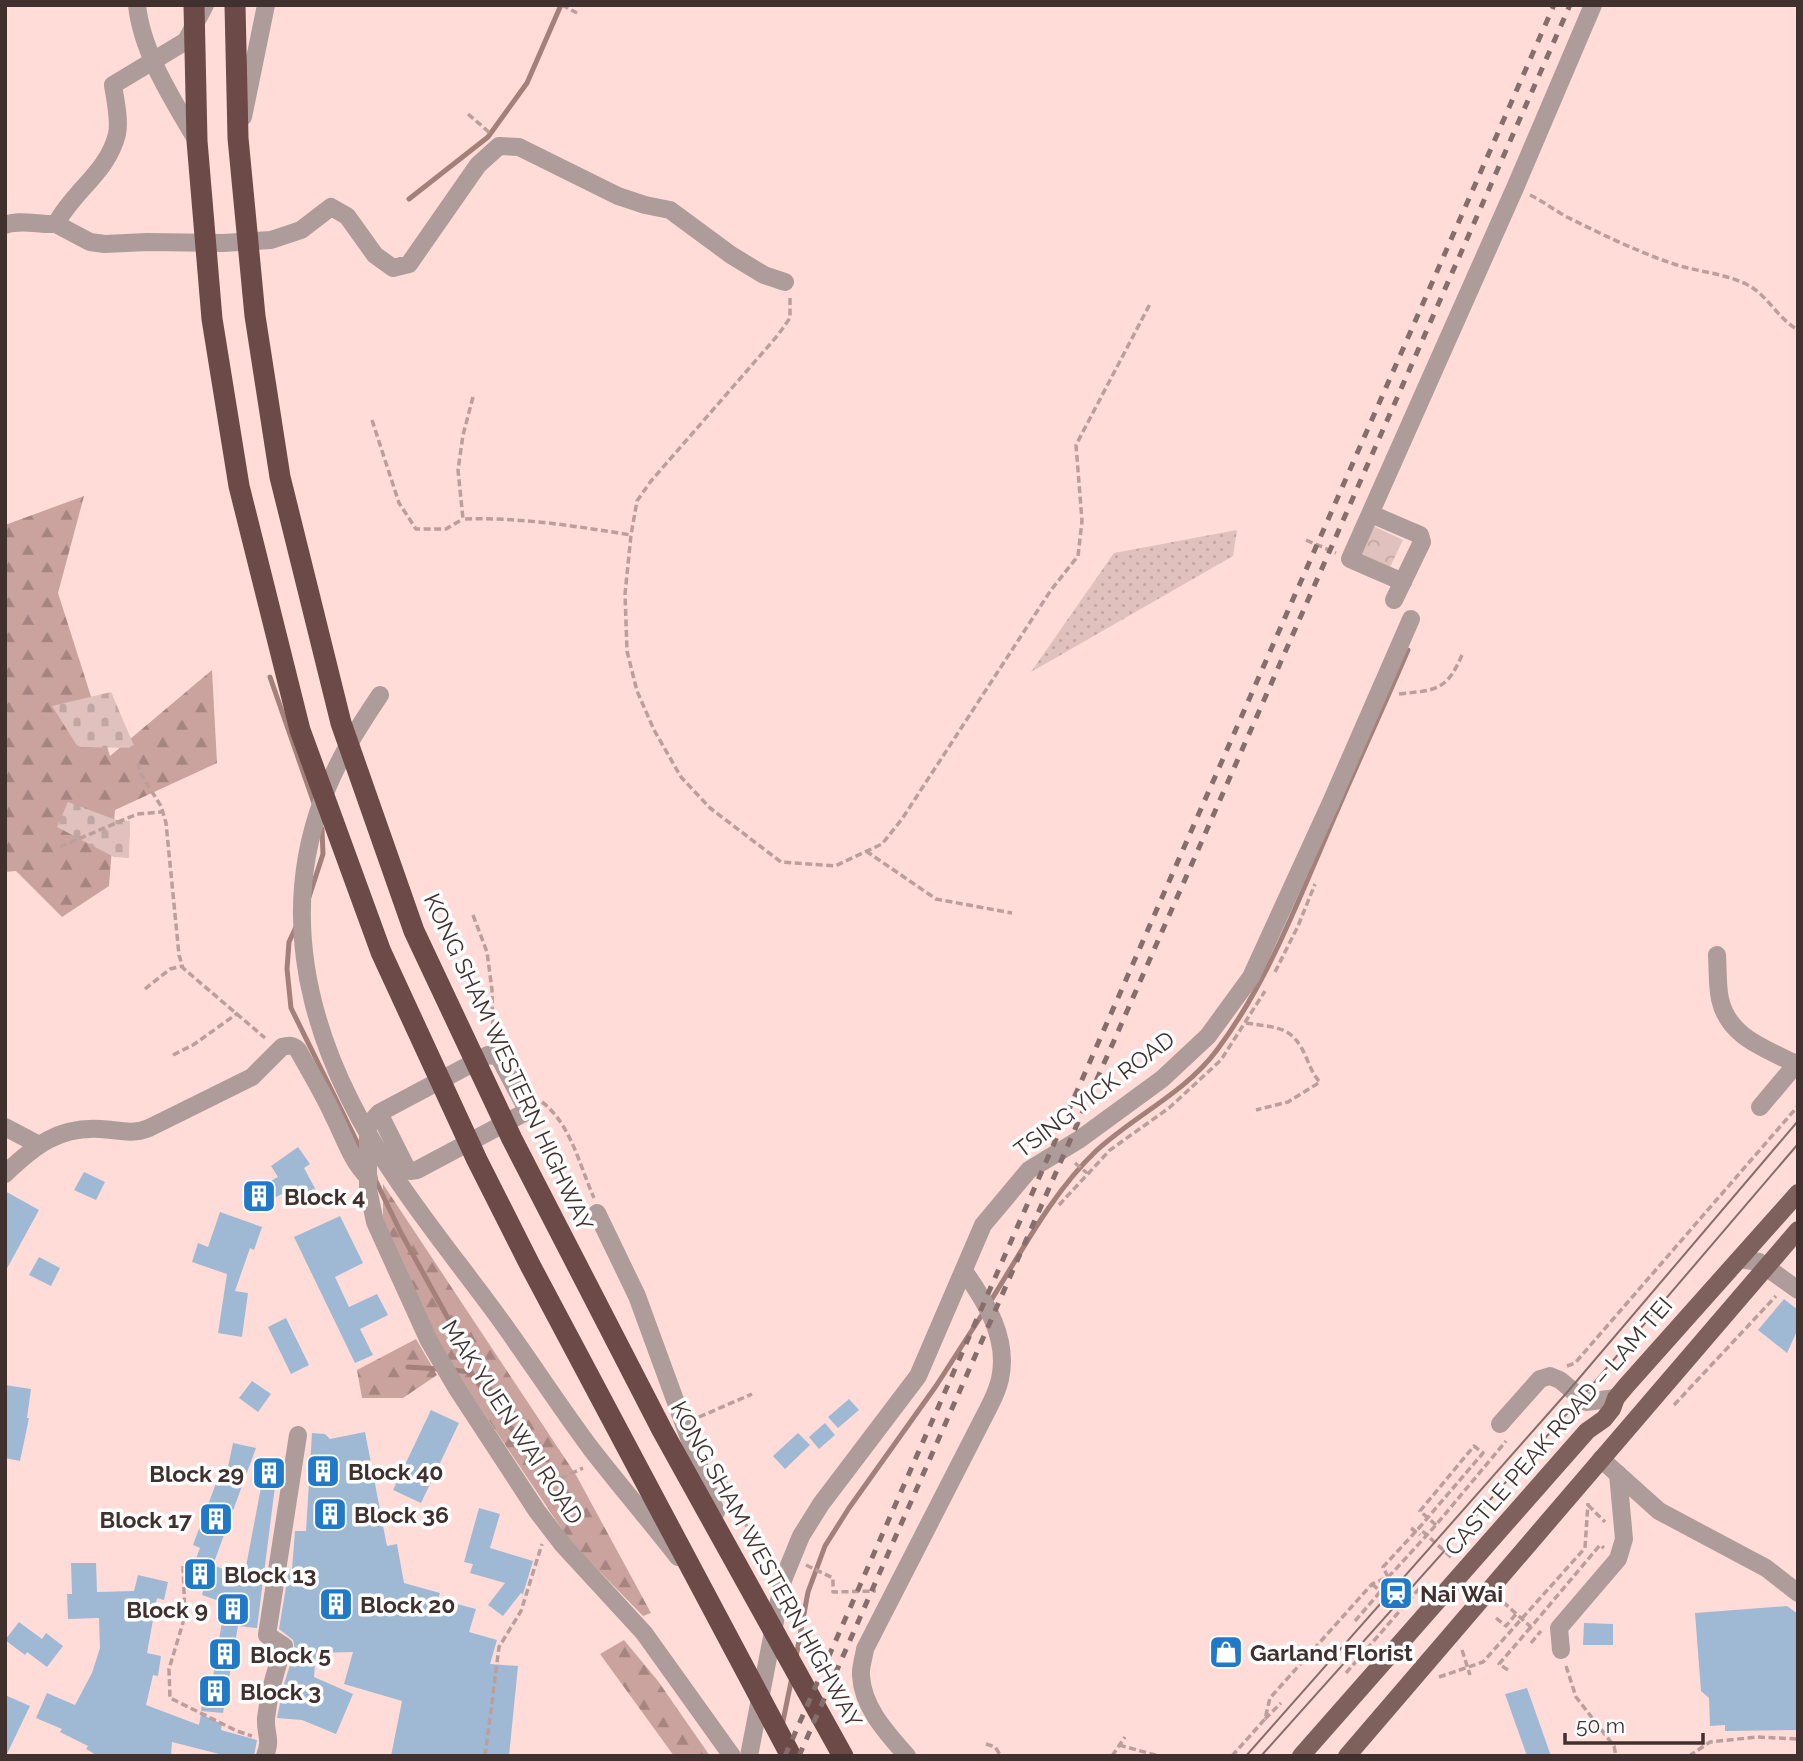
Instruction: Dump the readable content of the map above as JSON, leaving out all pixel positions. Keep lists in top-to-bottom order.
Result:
{
  "streets": {
    "highway": ["KONG SHAM WESTERN HIGHWAY"],
    "main road": ["CASTLE PEAK ROAD – LAM TEI"],
    "street": ["TSING YICK ROAD", "MAK YUEN WAI ROAD"]
  },
  "places": {
    "building": [
      "Block 4",
      "Block 40",
      "Block 29",
      "Block 36",
      "Block 17",
      "Block 13",
      "Block 20",
      "Block 9",
      "Block 5",
      "Block 3"
    ],
    "station": ["Nai Wai"],
    "shop": ["Garland Florist"]
  },
  "scale_bar": "50 m"
}
